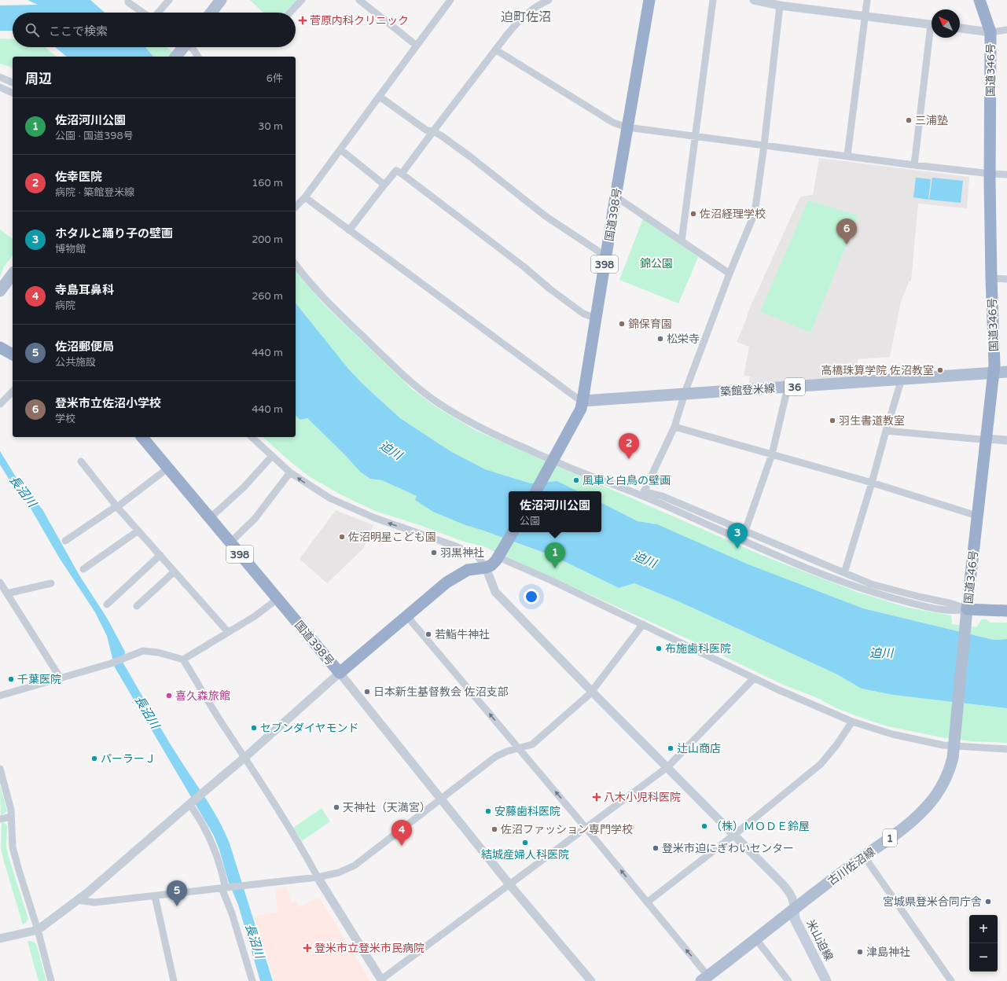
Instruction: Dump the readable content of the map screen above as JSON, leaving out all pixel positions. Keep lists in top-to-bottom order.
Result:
{
  "streets": {
    "highway": ["国道346号", "国道398号", "398"],
    "main road": [
      "36",
      "築館登米線",
      "1",
      "古川佐沼線",
      "米山迫線"
    ]
  },
  "crossings": [
    ["国道346号", "築館登米線"],
    ["国道346号", "古川佐沼線"],
    ["国道398号", "築館登米線"],
    ["古川佐沼線", "米山迫線"]
  ],
  "districts": ["迫町佐沼"],
  "water": ["迫川", "長沼川"],
  "parks": ["錦公園"],
  "places": {
    "health": ["菅原内科クリニック", "八木小児科医院", "登米市立登米市民病院"],
    "other": [
      "三浦塾",
      "佐沼経理学校",
      "錦保育園",
      "松栄寺",
      "高橋珠算学院 佐沼教室",
      "羽生書道教室",
      "風車と白鳥の壁画",
      "佐沼明星こども園",
      "羽黒神社",
      "若鮨牛神社",
      "布施歯科医院",
      "千葉医院",
      "日本新生基督教会 佐沼支部",
      "喜久森旅館",
      "セブンダイヤモンド",
      "辻山商店",
      "パーラーＪ",
      "天神社（天満宮）",
      "安藤歯科医院",
      "（株）ＭＯＤＥ鈴屋",
      "佐沼ファッション専門学校",
      "結城産婦人科医院",
      "登米市迫にぎわいセンター",
      "宮城県登米合同庁舎",
      "津島神社"
    ]
  },
  "north": "top left",
  "page": {
    "search": "ここで検索",
    "heading": ["周辺", "6件"],
    "list": [
      {
        "mark": "1",
        "name": "佐沼河川公園",
        "note": "公園 · 国道398号",
        "value": "30 m"
      },
      {
        "mark": "2",
        "name": "佐幸医院",
        "note": "病院 · 築館登米線",
        "value": "160 m"
      },
      {
        "mark": "3",
        "name": "ホタルと踊り子の壁画",
        "note": "博物館",
        "value": "200 m"
      },
      {
        "mark": "4",
        "name": "寺島耳鼻科",
        "note": "病院",
        "value": "260 m"
      },
      {
        "mark": "5",
        "name": "佐沼郵便局",
        "note": "公共施設",
        "value": "440 m"
      },
      {
        "mark": "6",
        "name": "登米市立佐沼小学校",
        "note": "学校",
        "value": "440 m"
      }
    ],
    "pins": [
      "6",
      "2",
      "3",
      "1",
      "4",
      "5"
    ],
    "popup": ["佐沼河川公園", "公園"],
    "map_buttons": ["+", "−"]
  }
}
